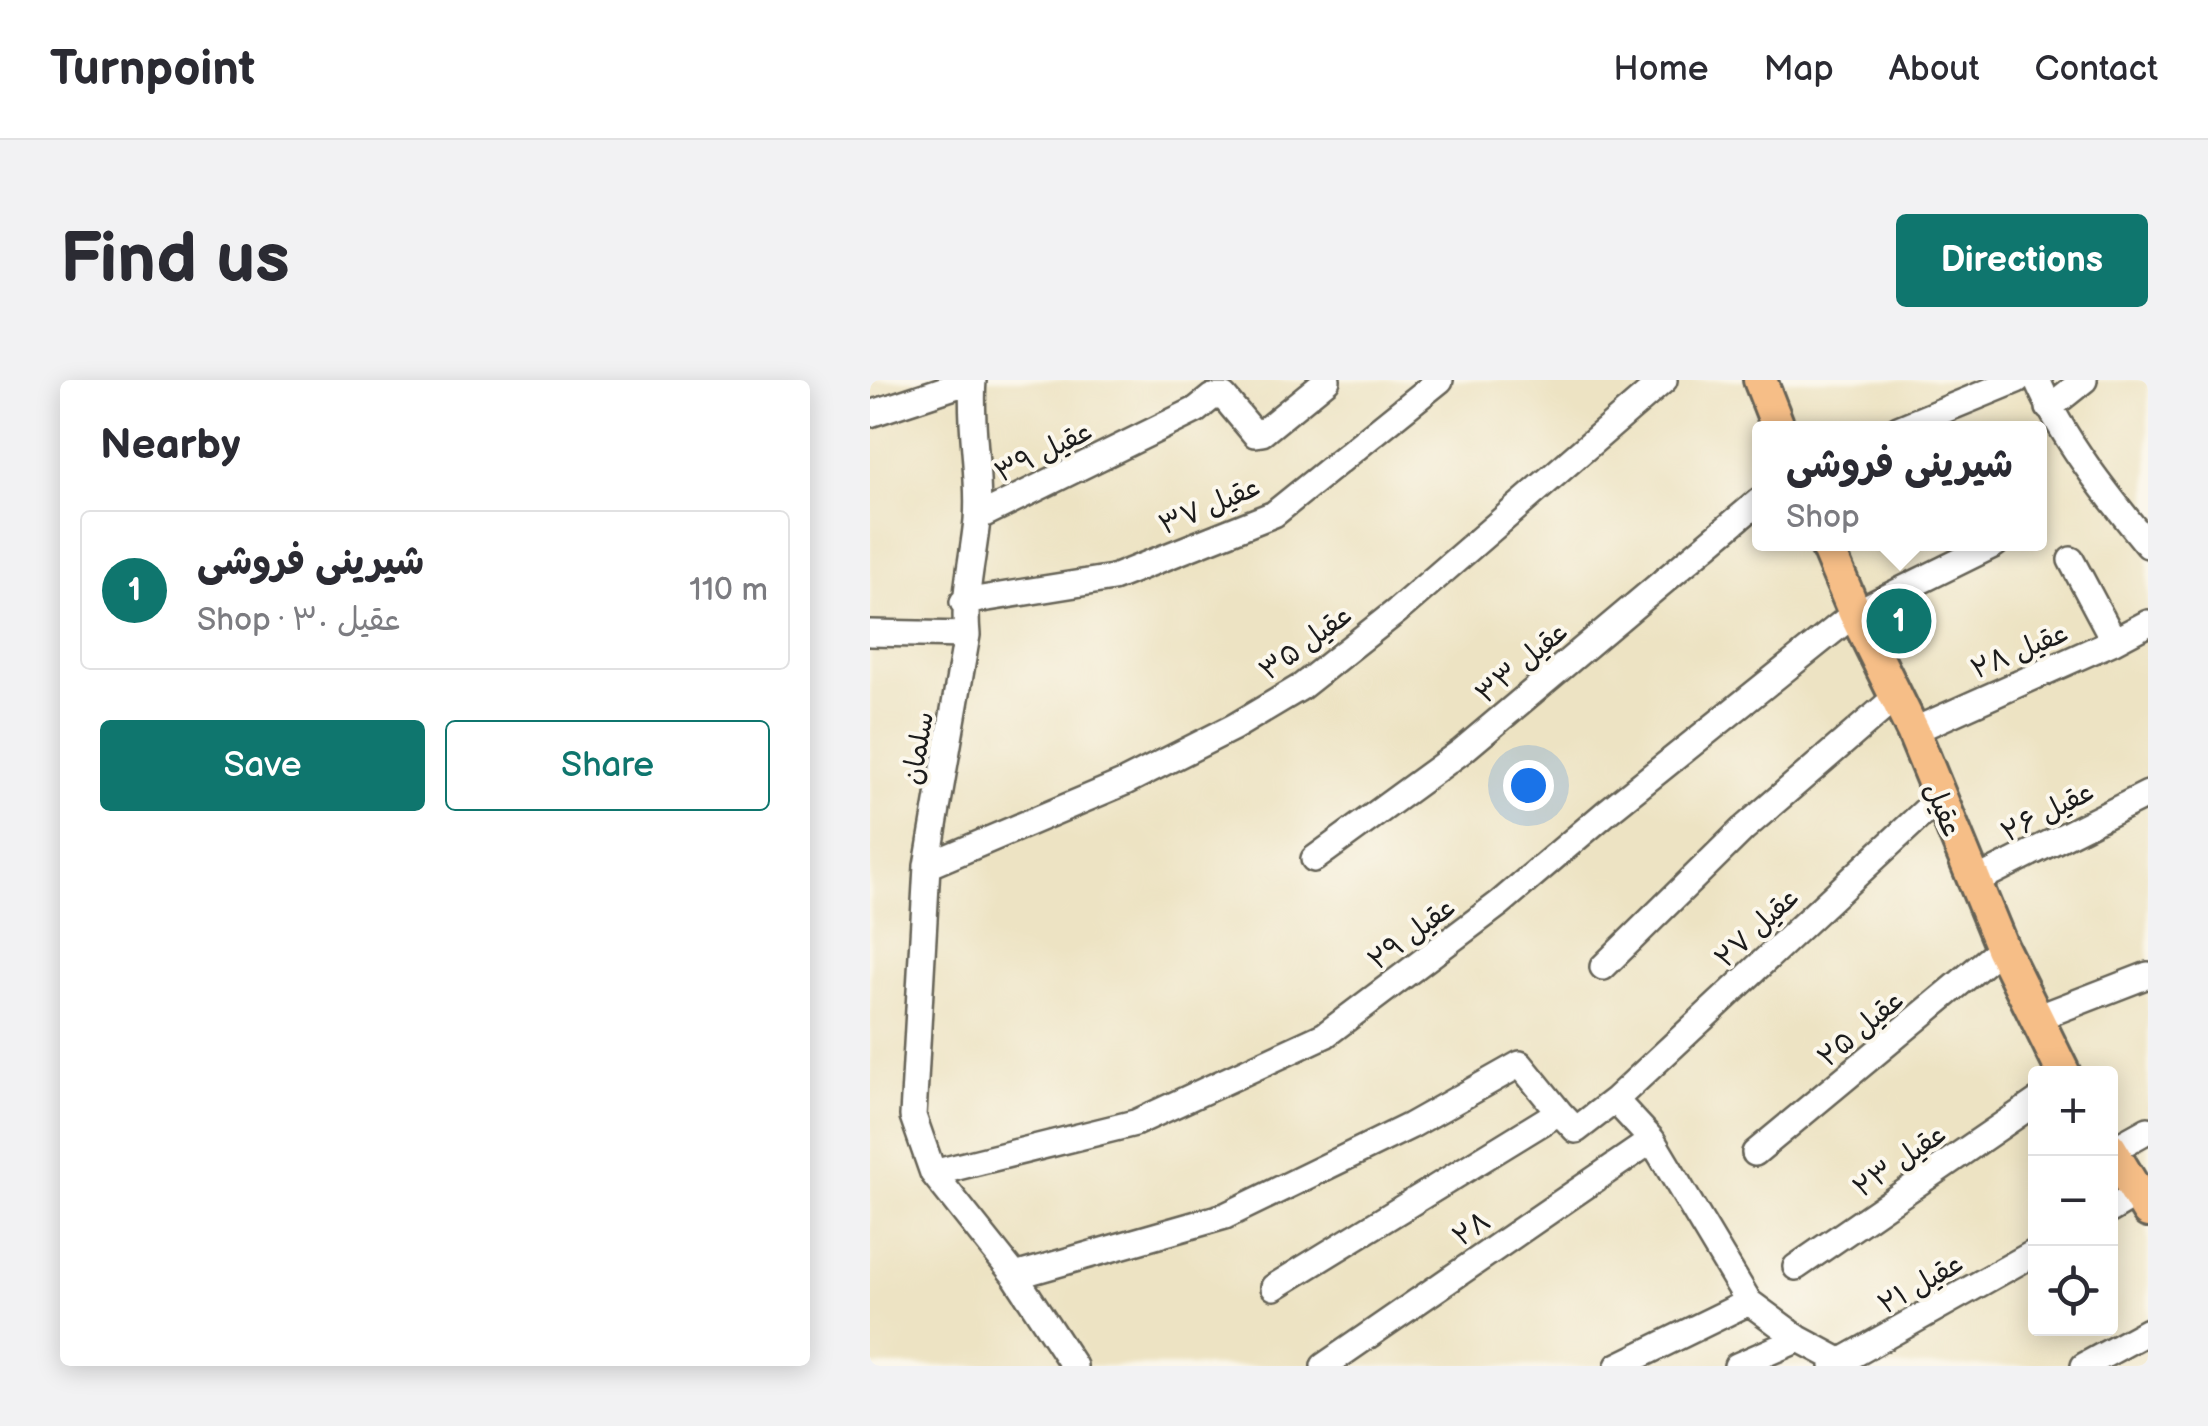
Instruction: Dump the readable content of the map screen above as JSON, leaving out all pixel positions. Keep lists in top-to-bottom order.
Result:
{
  "streets": {
    "main road": ["عقیل"],
    "street": [
      "عقیل ۳۹",
      "عقیل ۳۷",
      "عقیل ۳۵",
      "۲۸ عقیل",
      "عقیل ۳۳",
      "سلمان",
      "عقیل ۲۶",
      "عقیل ۲۷",
      "عقیل ۲۹",
      "عقیل ۲۵",
      "عقیل ۲۳",
      "۲۸",
      "عقیل ۲۱"
    ]
  },
  "crossings": [
    ["عقیل ۳۹", "سلمان"],
    ["عقیل ۳۷", "سلمان"],
    ["عقیل ۳۵", "سلمان"],
    ["۲۸ عقیل", "عقیل"],
    ["سلمان", "عقیل ۲۹"],
    ["عقیل", "عقیل ۲۶"],
    ["عقیل", "عقیل ۲۷"],
    ["عقیل", "عقیل ۲۹"],
    ["عقیل", "عقیل ۲۵"]
  ],
  "page": {
    "header": "Turnpoint",
    "nav": [
      "Home",
      "Map",
      "About",
      "Contact"
    ],
    "buttons": [
      "Directions",
      ["Save", "Share"]
    ],
    "title": "Find us",
    "heading": "Nearby",
    "popup": ["شیرینی فروشی", "Shop"],
    "list": [
      {
        "mark": "1",
        "name": "شیرینی فروشی",
        "note": "Shop · عقیل ۳۰",
        "value": "110 m"
      }
    ],
    "pins": "1",
    "map_buttons": ["+", "−"]
  }
}
